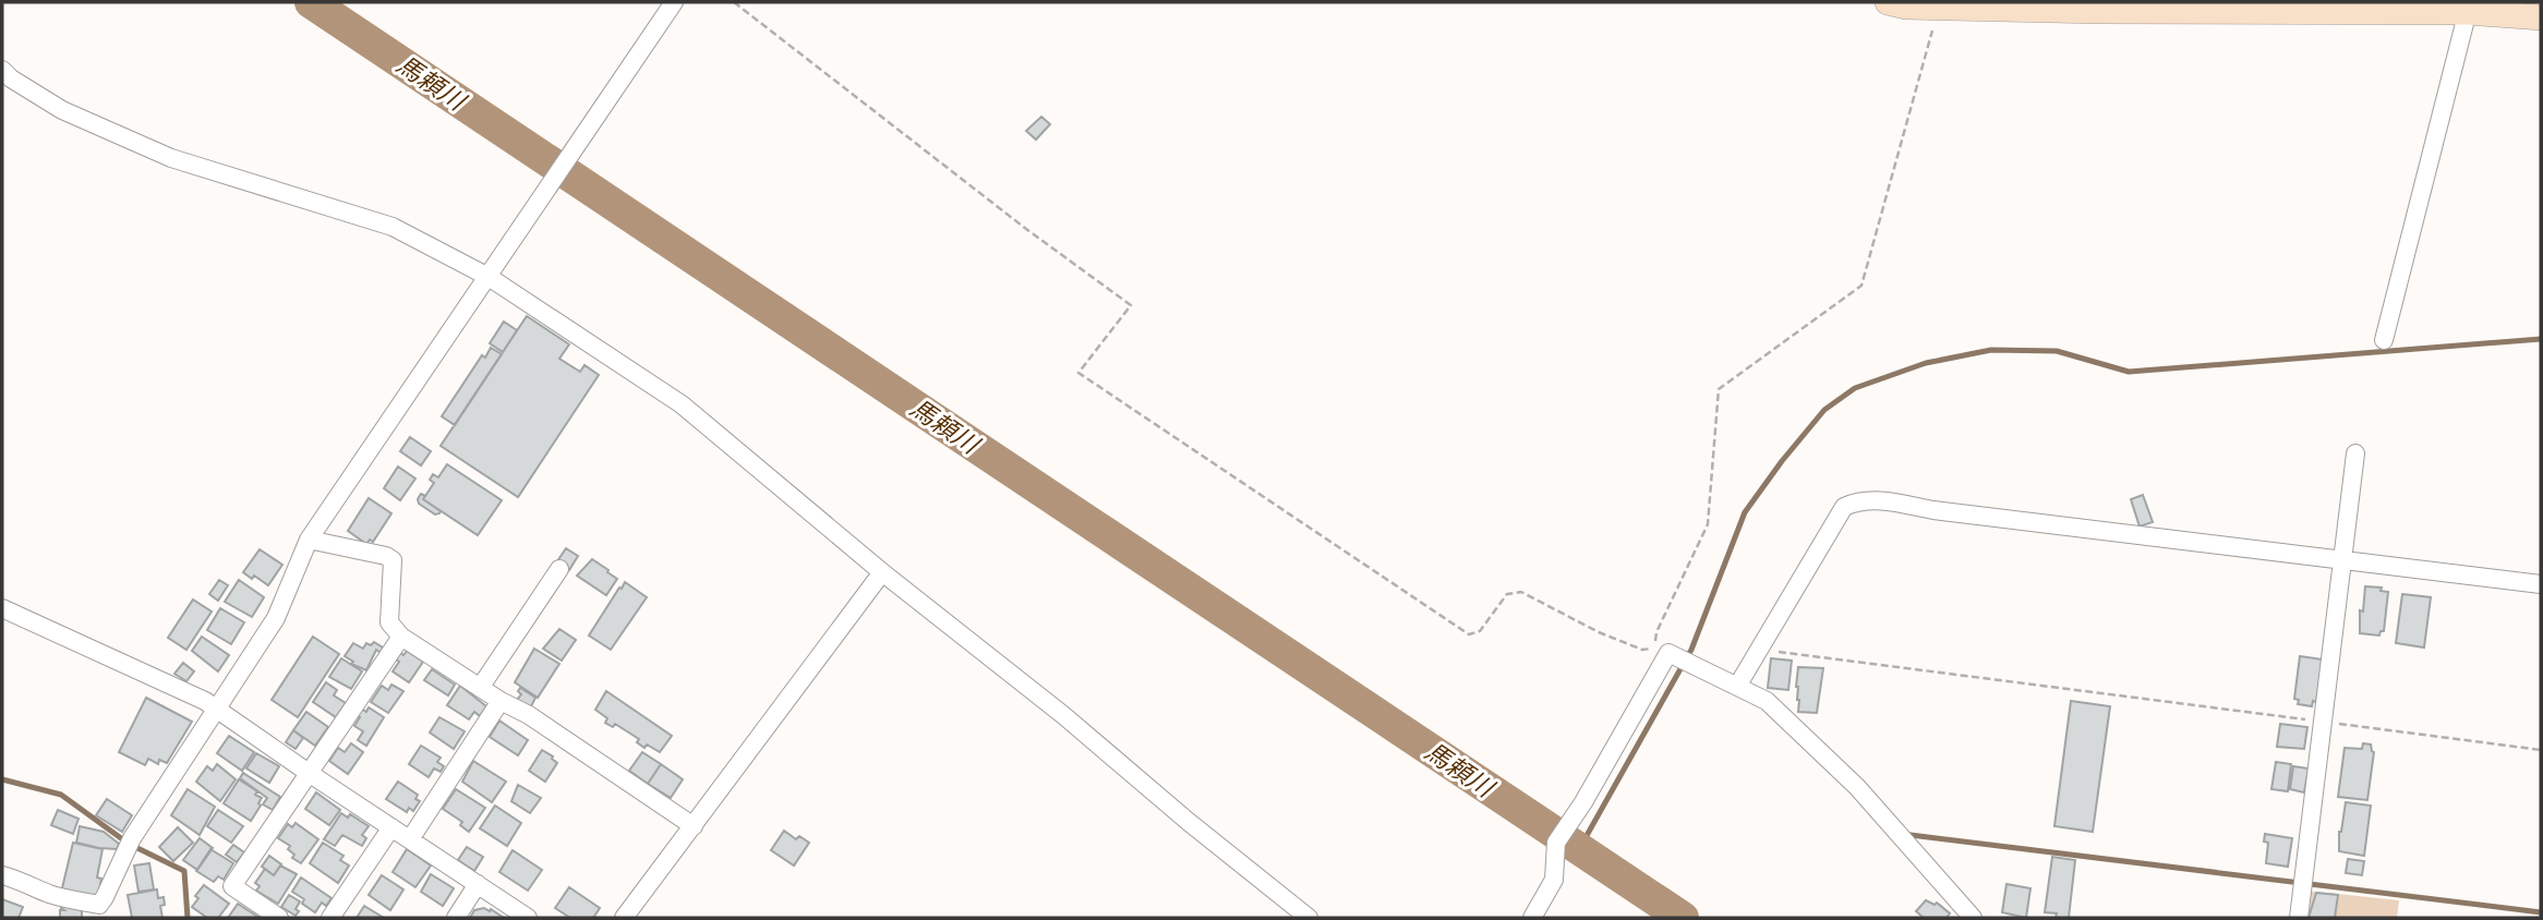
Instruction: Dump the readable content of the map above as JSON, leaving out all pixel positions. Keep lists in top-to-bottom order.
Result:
{
  "water": ["馬頼川"]
}
